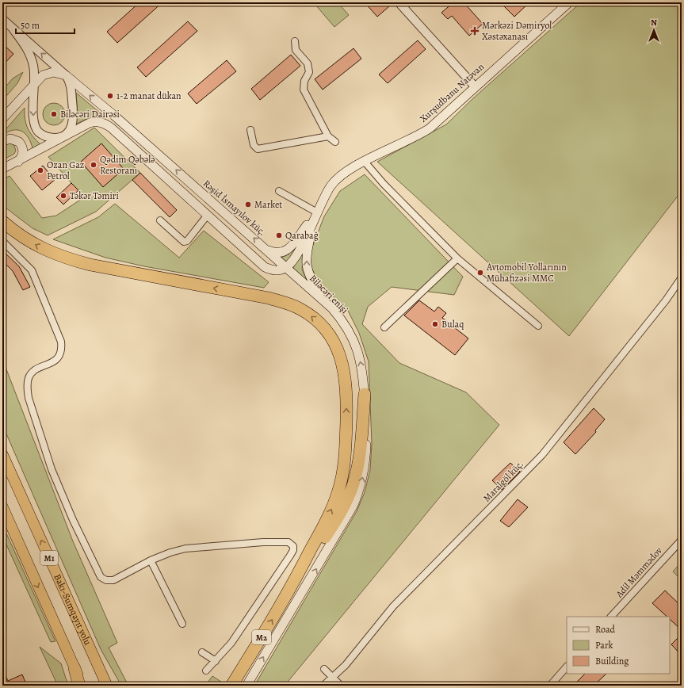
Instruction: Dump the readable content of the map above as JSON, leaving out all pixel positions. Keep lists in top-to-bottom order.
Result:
{
  "streets": {
    "highway": ["M1", "Bakı-Sumqayıt yolu", "M2"],
    "main road": ["Xurşudbanu Natəvan", "Rəşid İsmayılov küç.", "Biləcəri enişi"],
    "street": ["Maralgöl küç.", "Adil Məmmədov"]
  },
  "crossings": [
    ["Rəşid İsmayılov küç.", "Biləcəri enişi"],
    ["M1", "Bakı-Sumqayıt yolu"]
  ],
  "one_way": ["Rəşid İsmayılov küç.", "Biləcəri enişi"],
  "places": {
    "health": ["Mərkəzi Dəmiryol Xəstəxanası"],
    "other": [
      "1-2 manat dükan",
      "Biləcəri Dairəsi",
      "Qədim Qəbələ Restoranı",
      "Ozan Gaz Petrol",
      "Təkər Təmiri",
      "Market",
      "Qarabağ",
      "Avtomobil Yollarının Mühafizəsi MMC",
      "Bulaq"
    ]
  },
  "legend": ["Road", "Park", "Building"],
  "scale_bar": "50 m",
  "north": "top"
}
